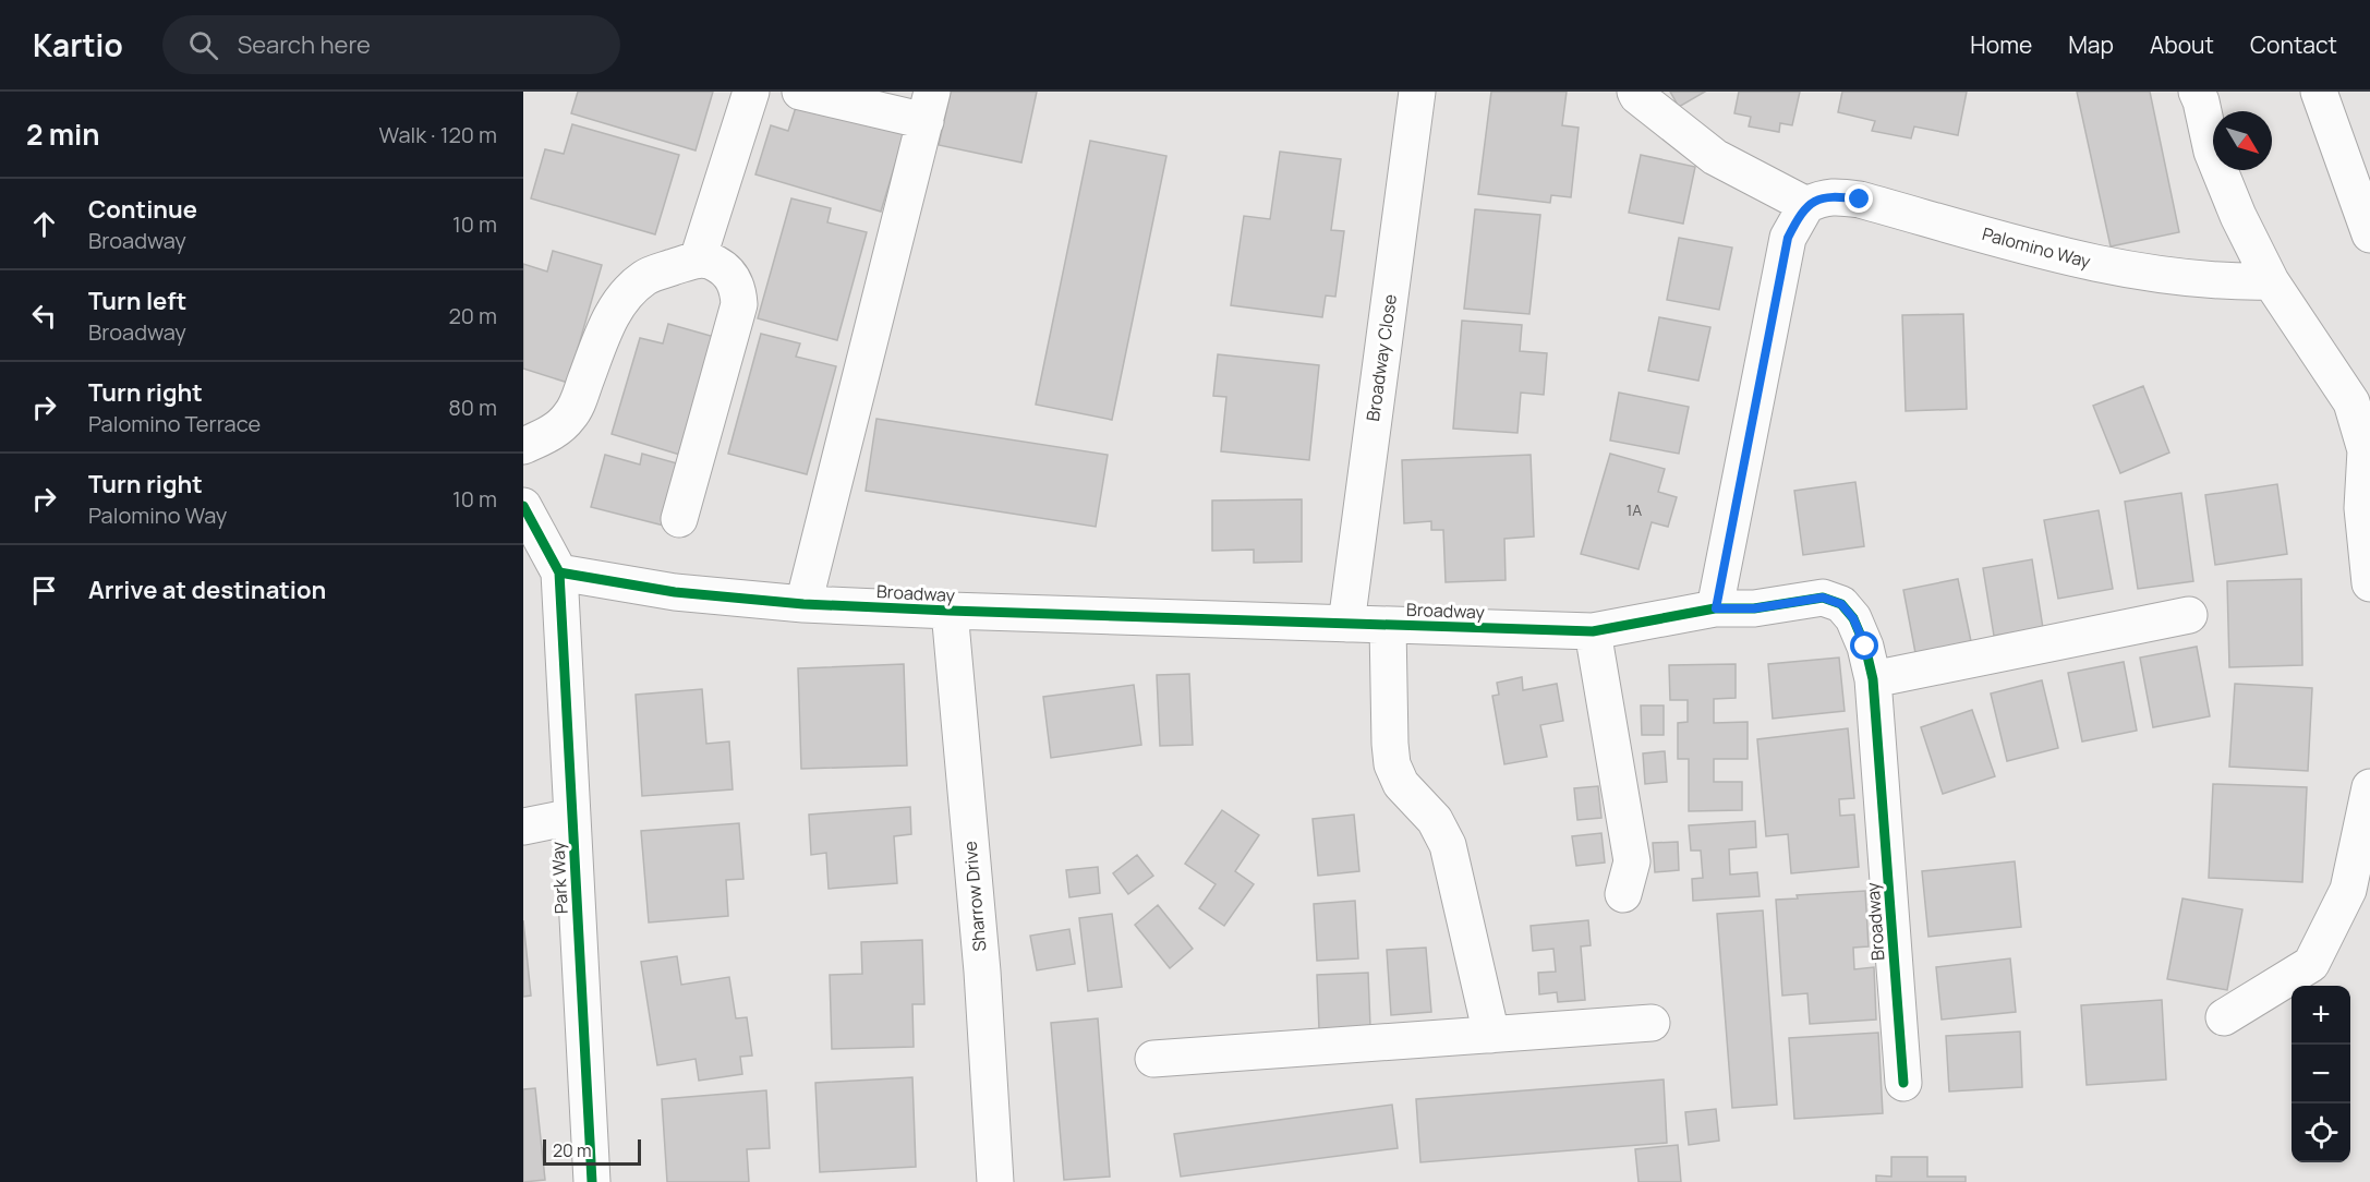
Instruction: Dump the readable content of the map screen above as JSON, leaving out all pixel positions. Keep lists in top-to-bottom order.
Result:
{
  "streets": {
    "street": [
      "Palomino Way",
      "Broadway Close",
      "Broadway",
      "Park Way",
      "Sharrow Drive"
    ]
  },
  "crossings": [
    ["Broadway Close", "Broadway"],
    ["Broadway", "Park Way"],
    ["Broadway", "Sharrow Drive"]
  ],
  "house_numbers": ["1A"],
  "scale_bar": "20 m",
  "north": "bottom right",
  "page": {
    "header": "Kartio",
    "search": "Search here",
    "nav": [
      "Home",
      "Map",
      "About",
      "Contact"
    ],
    "heading": ["2 min", "Walk · 120 m"],
    "list": [
      ["Continue", "Broadway", "10 m"],
      ["Turn left", "Broadway", "20 m"],
      ["Turn right", "Palomino Terrace", "80 m"],
      ["Turn right", "Palomino Way", "10 m"],
      "Arrive at destination"
    ],
    "map_buttons": ["+", "−"],
    "scale": "20 m"
  }
}
